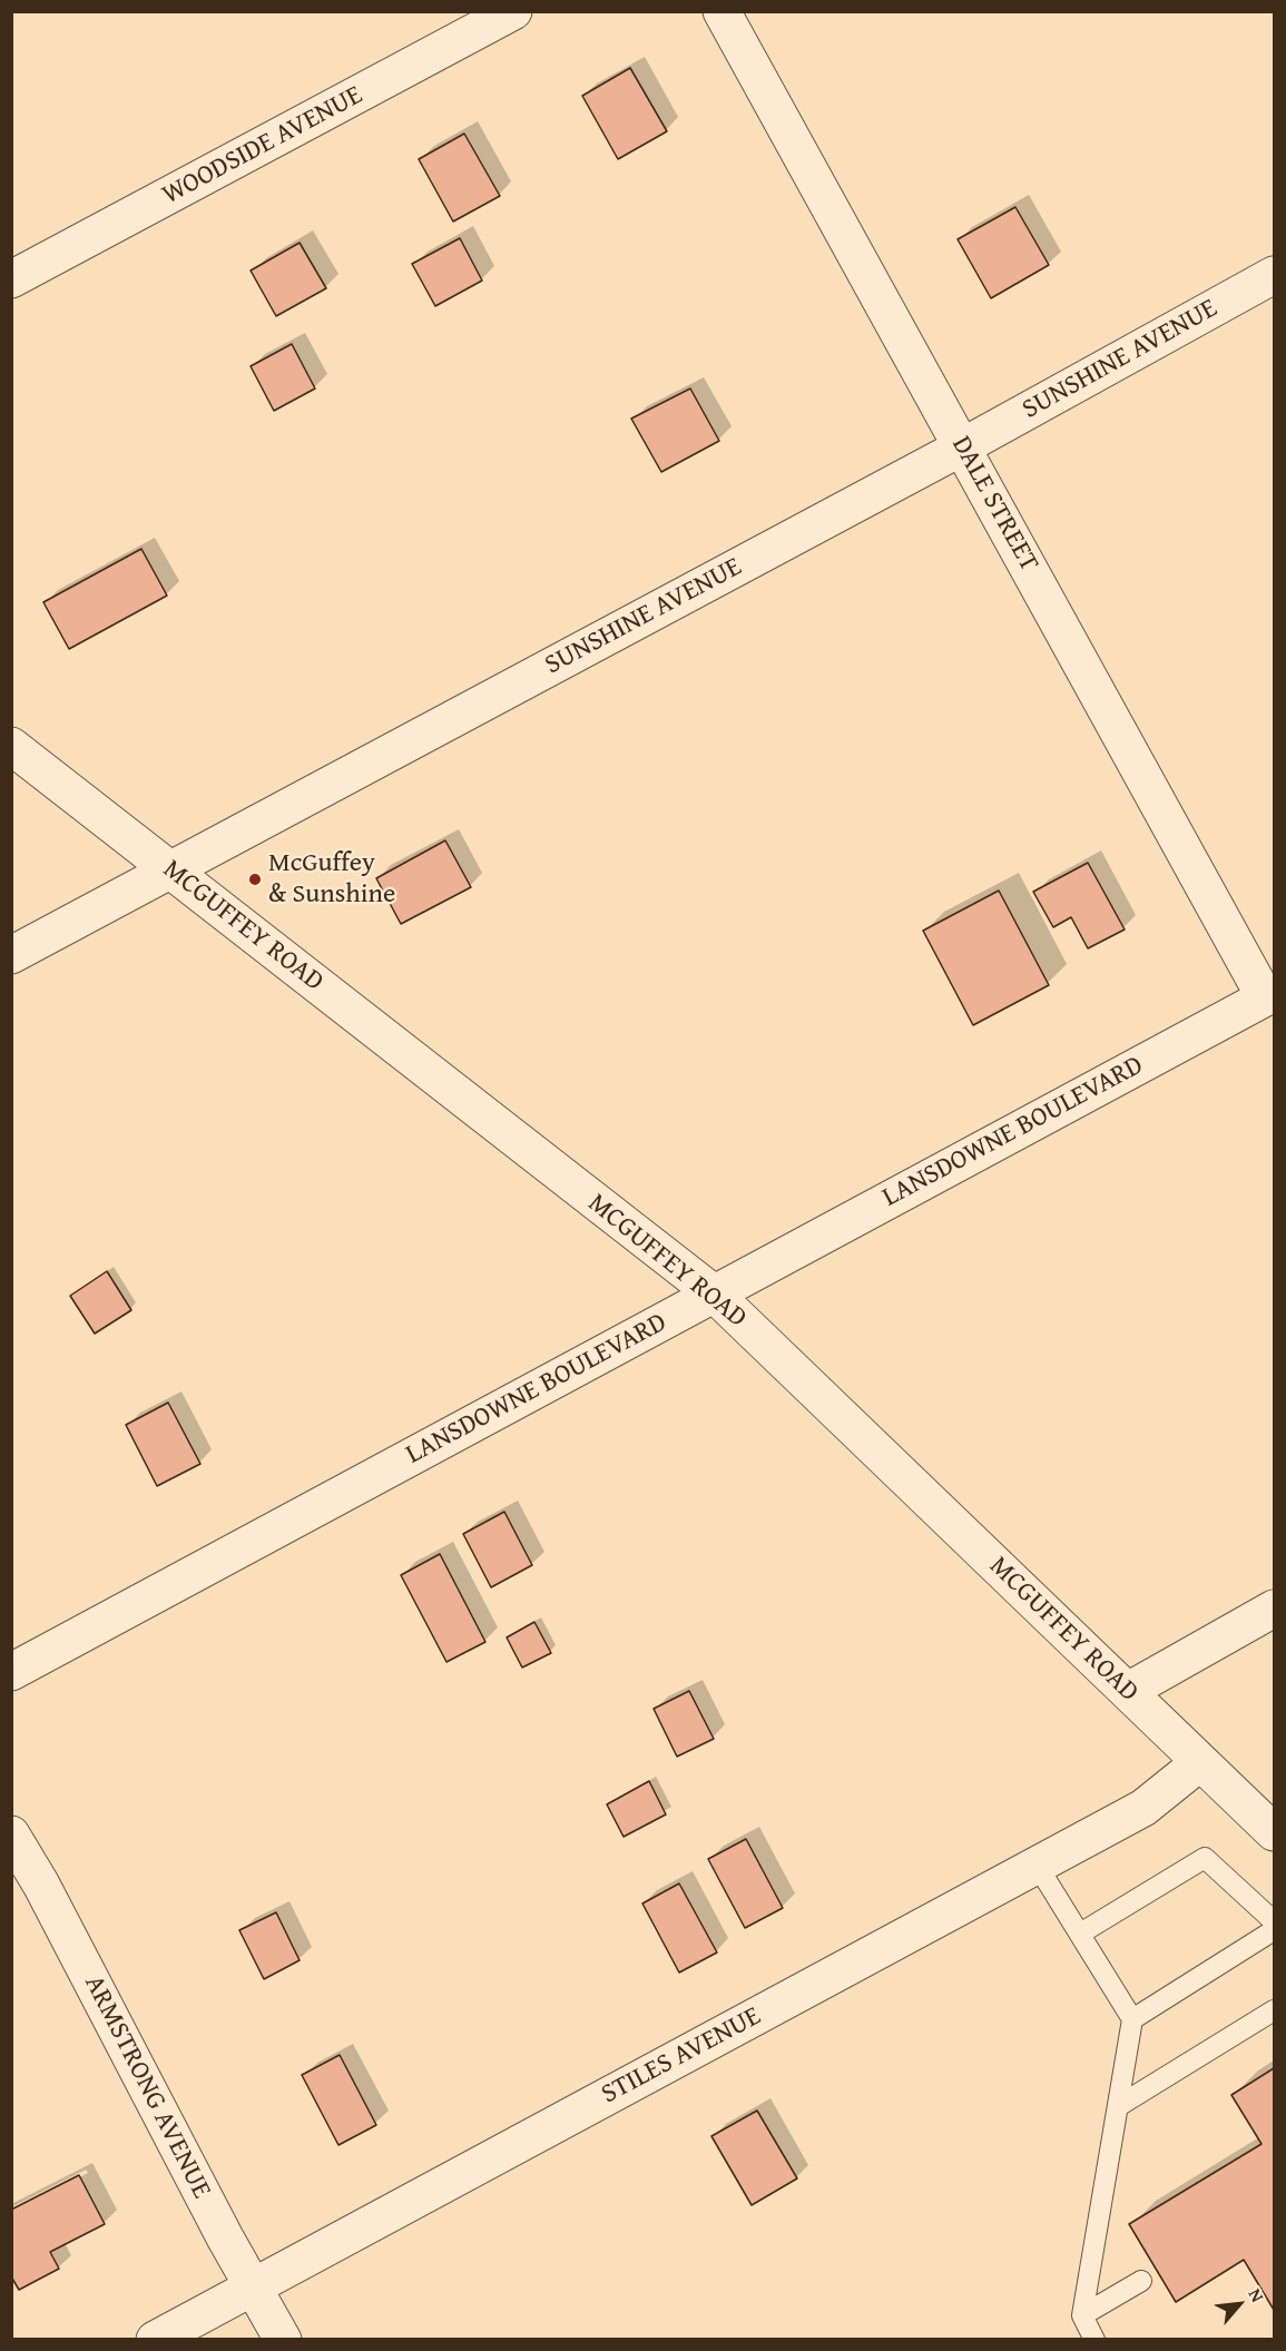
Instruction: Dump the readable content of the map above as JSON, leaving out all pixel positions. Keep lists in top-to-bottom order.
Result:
{
  "streets": {
    "street": [
      "WOODSIDE AVENUE",
      "SUNSHINE AVENUE",
      "DALE STREET",
      "MCGUFFEY ROAD",
      "LANSDOWNE BOULEVARD",
      "STILES AVENUE",
      "ARMSTRONG AVENUE"
    ]
  },
  "crossings": [
    ["SUNSHINE AVENUE", "DALE STREET"],
    ["SUNSHINE AVENUE", "MCGUFFEY ROAD"],
    ["DALE STREET", "LANSDOWNE BOULEVARD"],
    ["MCGUFFEY ROAD", "LANSDOWNE BOULEVARD"],
    ["MCGUFFEY ROAD", "STILES AVENUE"],
    ["STILES AVENUE", "ARMSTRONG AVENUE"]
  ],
  "places": ["McGuffey & Sunshine"],
  "north": "top right"
}
